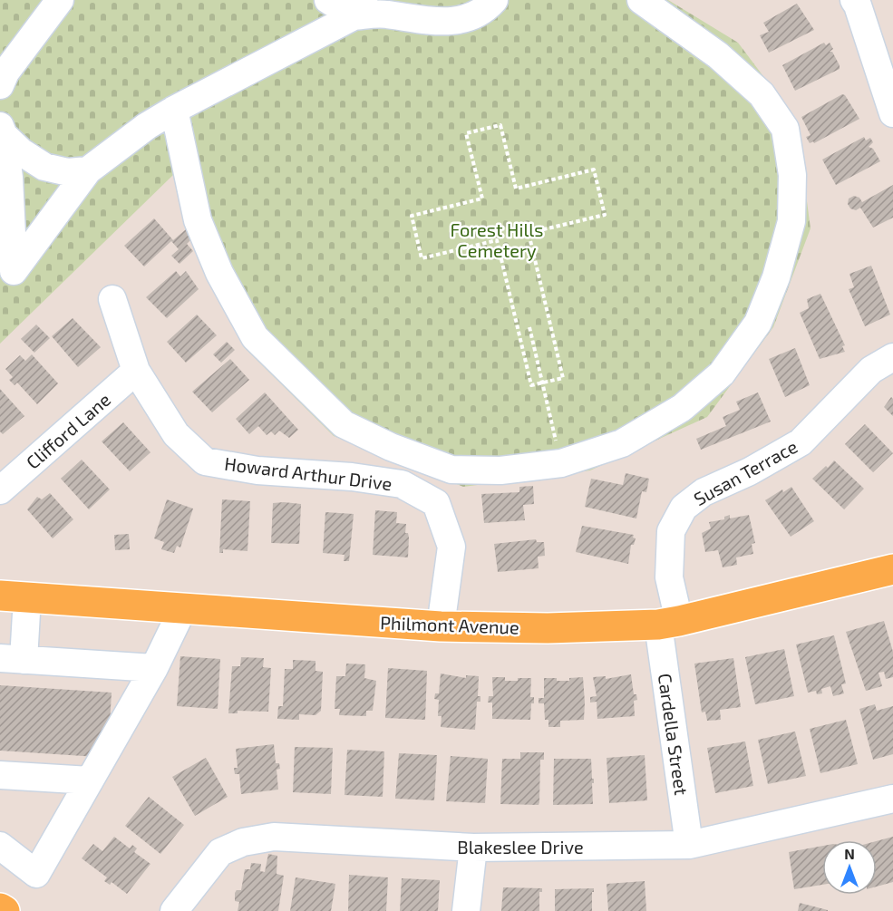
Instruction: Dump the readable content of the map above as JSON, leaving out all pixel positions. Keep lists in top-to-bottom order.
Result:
{
  "streets": {
    "main road": ["Philmont Avenue"],
    "street": [
      "Clifford Lane",
      "Susan Terrace",
      "Howard Arthur Drive",
      "Cardella Street",
      "Blakeslee Drive"
    ]
  },
  "crossings": [
    ["Clifford Lane", "Howard Arthur Drive"],
    ["Susan Terrace", "Philmont Avenue"],
    ["Susan Terrace", "Cardella Street"],
    ["Howard Arthur Drive", "Philmont Avenue"],
    ["Philmont Avenue", "Cardella Street"],
    ["Cardella Street", "Blakeslee Drive"]
  ],
  "parks": ["Forest Hills Cemetery"],
  "north": "top"
}
